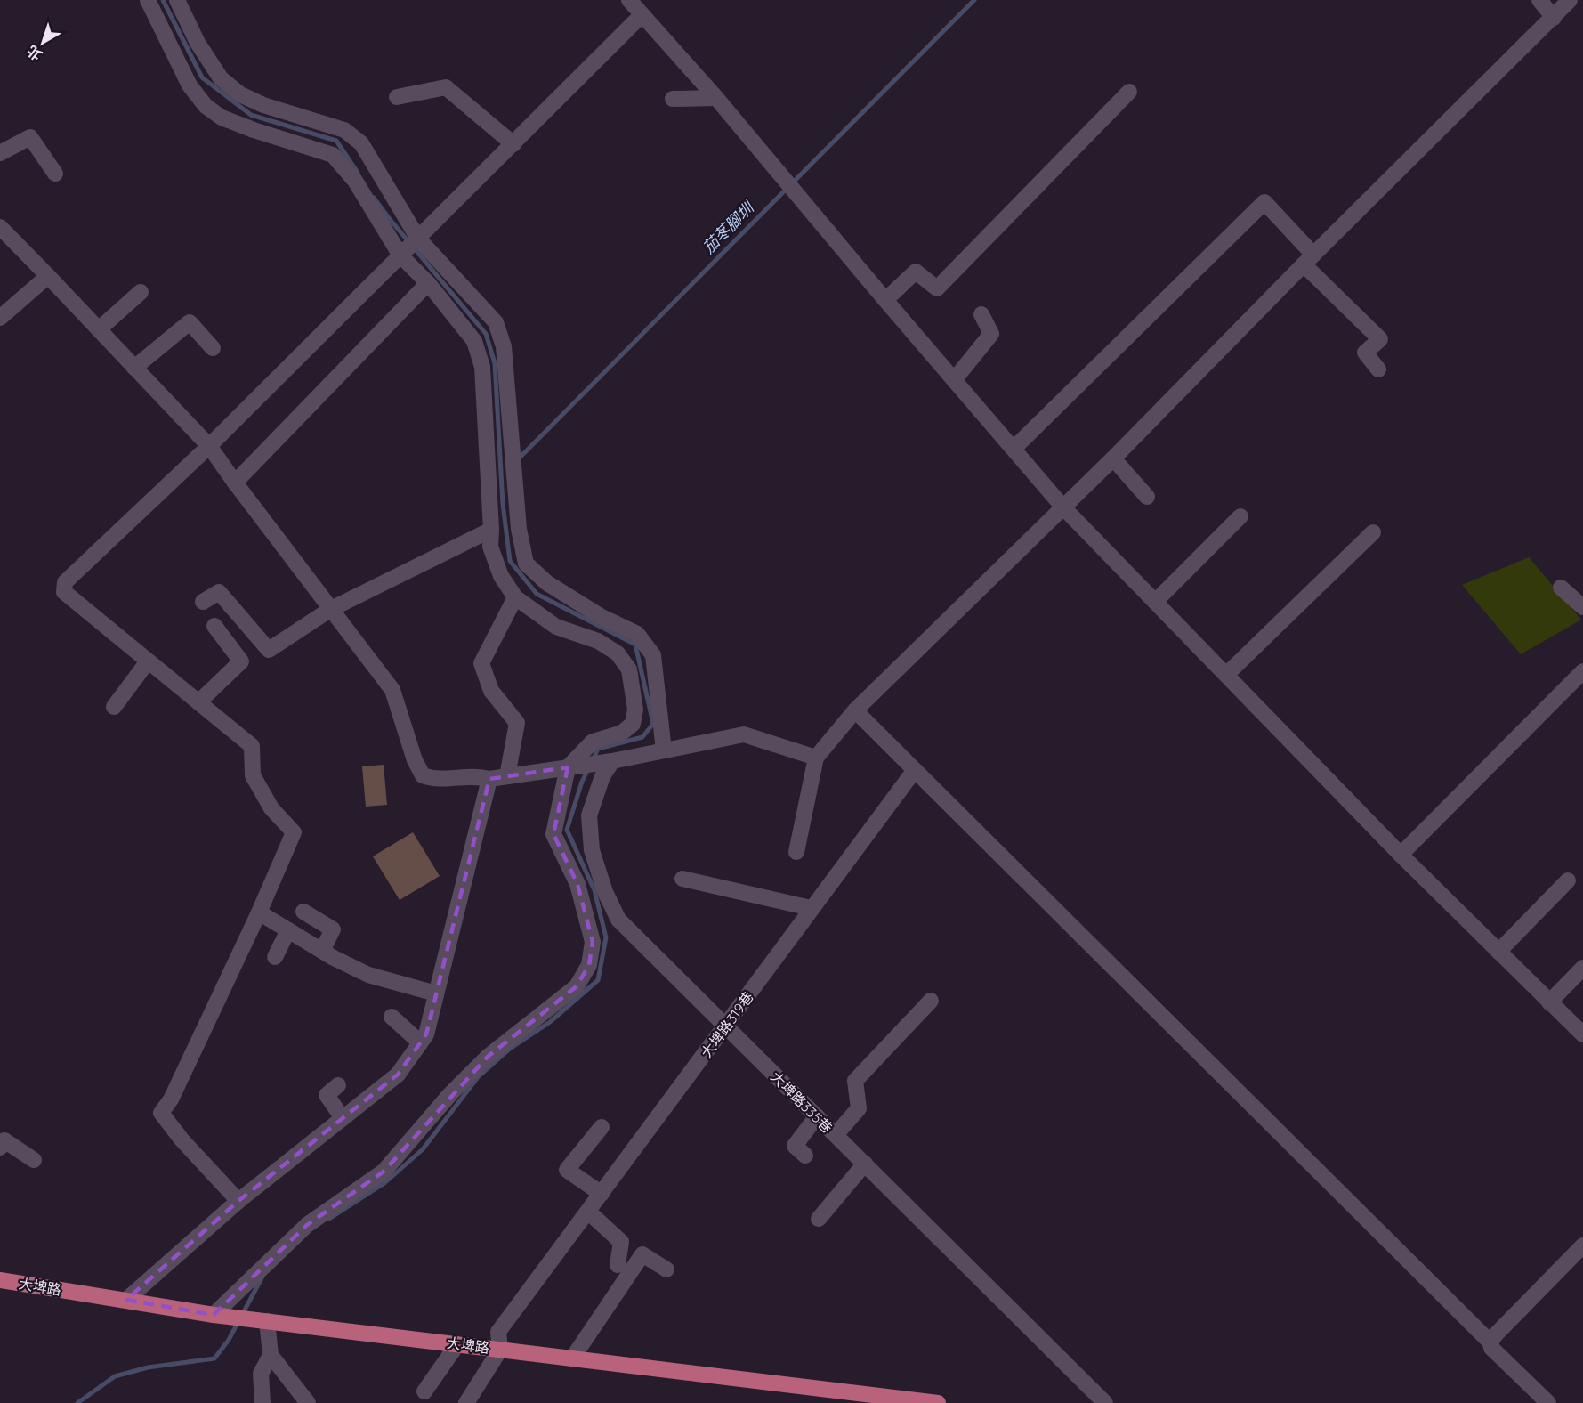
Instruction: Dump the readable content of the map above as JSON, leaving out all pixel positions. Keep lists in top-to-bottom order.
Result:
{
  "streets": {
    "main road": ["大埤路"],
    "street": ["大埤路319巷", "大埤路335巷"]
  },
  "crossings": [
    ["大埤路319巷", "大埤路335巷"],
    ["大埤路319巷", "大埤路"]
  ],
  "water": ["茄苳腳圳"],
  "north": "bottom left"
}
